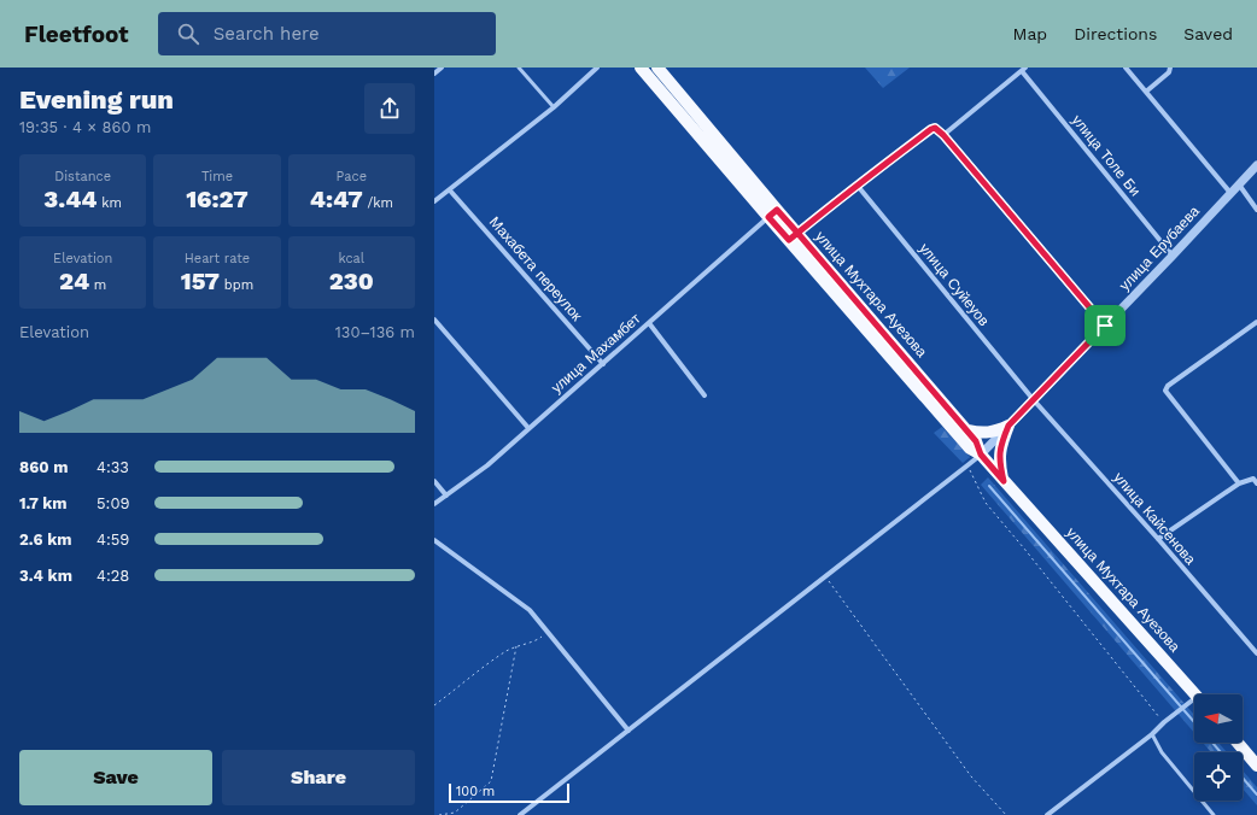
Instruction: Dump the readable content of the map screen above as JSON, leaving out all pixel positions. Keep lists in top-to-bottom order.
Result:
{
  "streets": {
    "main road": ["улица Мухтара Ауезова"],
    "street": [
      "улица Толе Би",
      "улица Ерубаева",
      "Махабета переулок",
      "улица Суйеуов",
      "улица Махамбет",
      "улица Кайсенова"
    ]
  },
  "crossings": [
    ["улица Толе Би", "улица Ерубаева"],
    ["улица Ерубаева", "улица Суйеуов"],
    ["улица Ерубаева", "улица Мухтара Ауезова"],
    ["улица Ерубаева", "улица Кайсенова"],
    ["Махабета переулок", "улица Махамбет"],
    ["улица Суйеуов", "улица Кайсенова"],
    ["улица Мухтара Ауезова", "улица Махамбет"]
  ],
  "scale_bar": "100 m",
  "north": "left",
  "page": {
    "header": "Fleetfoot",
    "search": "Search here",
    "nav": ["Map", "Directions", "Saved"],
    "heading": ["Evening run", "19:35 · 4 × 860 m"],
    "stats": [
      ["Distance", "3.44 km"],
      ["Time", "16:27"],
      ["Pace", "4:47 /km"],
      ["Elevation", "24 m"],
      ["Heart rate", "157 bpm"],
      ["kcal", "230"]
    ],
    "chart": ["Elevation", "130–136 m"],
    "list": [
      {
        "name": "860 m",
        "note": "4:33"
      },
      {
        "name": "1.7 km",
        "note": "5:09"
      },
      {
        "name": "2.6 km",
        "note": "4:59"
      },
      {
        "name": "3.4 km",
        "note": "4:28"
      }
    ],
    "buttons": ["Save", "Share"],
    "scale": "100 m"
  }
}
